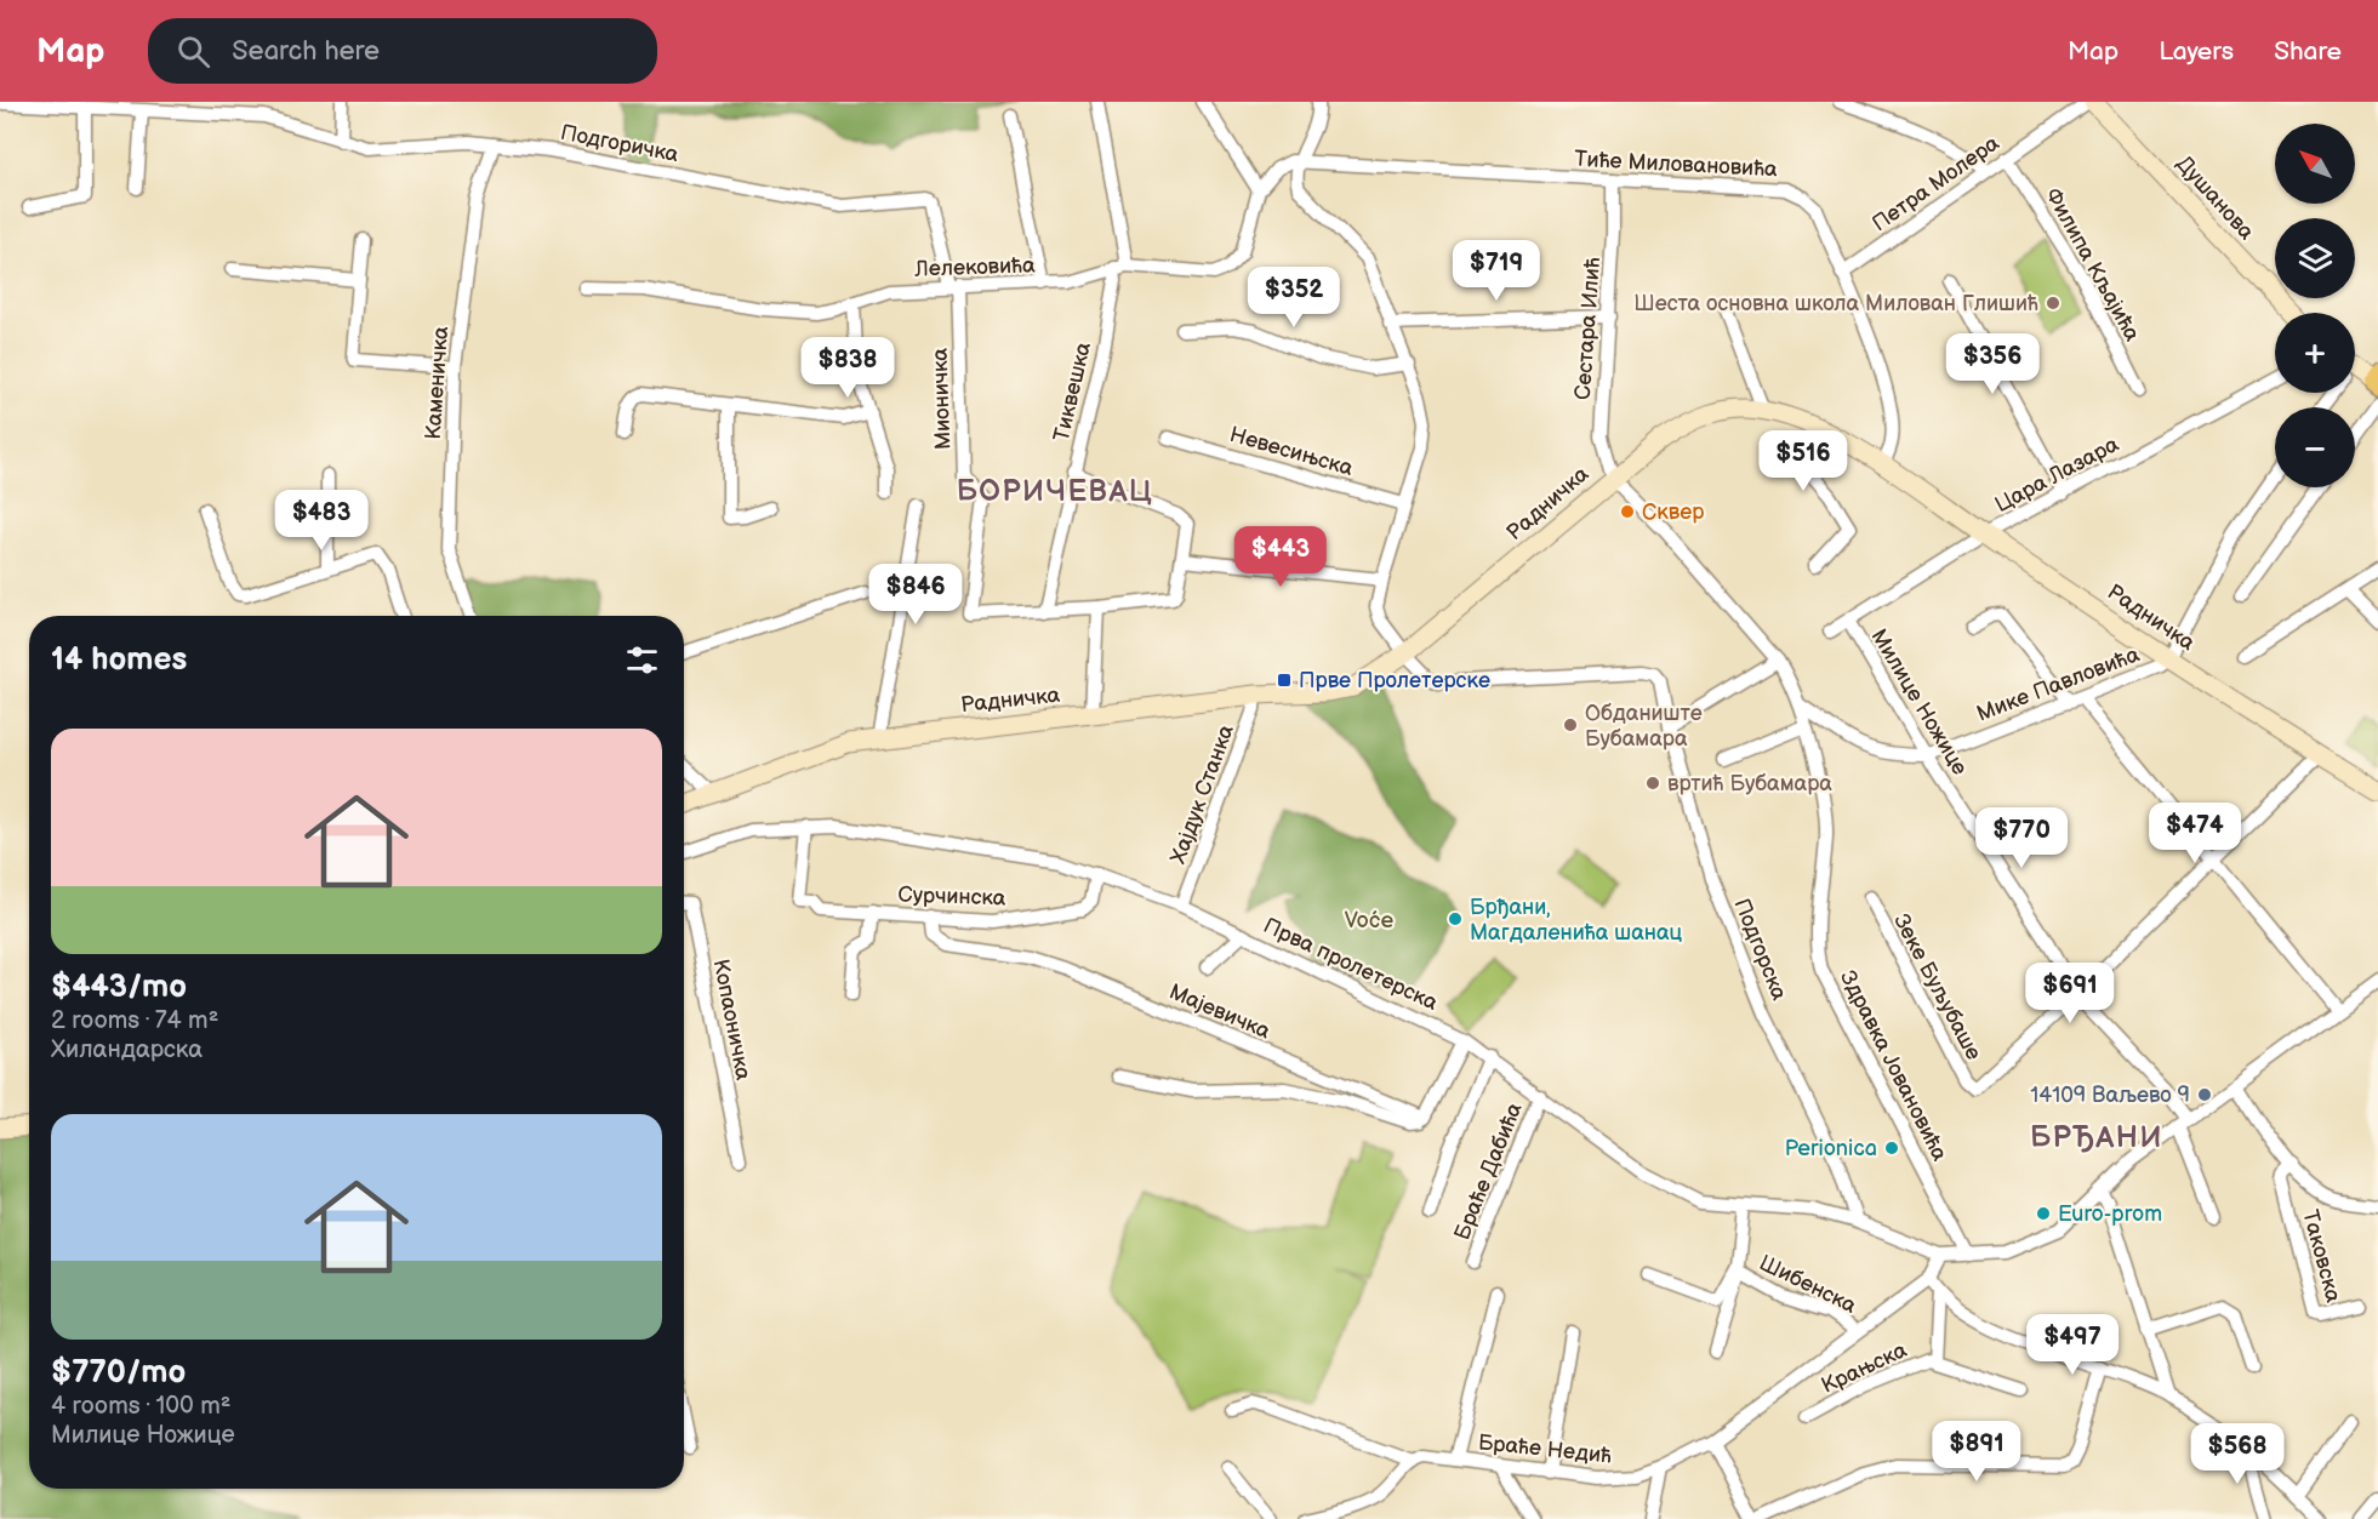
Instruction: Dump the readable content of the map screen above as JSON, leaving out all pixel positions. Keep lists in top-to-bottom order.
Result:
{
  "streets": {
    "street": [
      "Подгоричка",
      "Тиће Миловановића",
      "Петра Молера",
      "Душанова",
      "Филипа Кљајића",
      "Лелековића",
      "Сестара Илић",
      "Каменичка",
      "Тиквешка",
      "Мионичка",
      "Невесињска",
      "Цара Лазара",
      "Радничка",
      "Мике Павловића",
      "Милице Ножице",
      "Хајдук Станка",
      "Сурчинска",
      "Подгорска",
      "Прва пролетерска",
      "Зеке Буљубаше",
      "Мајевичка",
      "Копаоничка",
      "Здравка Јовановића",
      "Браће Дабића",
      "Таковска",
      "Шибенска",
      "Крањска",
      "Браће Недић"
    ]
  },
  "crossings": [
    ["Подгоричка", "Каменичка"],
    ["Подгоричка", "Мионичка"],
    ["Тиће Миловановића", "Петра Молера"],
    ["Тиће Миловановића", "Сестара Илић"],
    ["Тиће Миловановића", "Радничка"],
    ["Петра Молера", "Душанова"],
    ["Петра Молера", "Филипа Кљајића"],
    ["Лелековића", "Тиквешка"],
    ["Лелековића", "Мионичка"],
    ["Сестара Илић", "Радничка"],
    ["Сестара Илић", "Здравка Јовановића"],
    ["Тиквешка", "Мионичка"],
    ["Цара Лазара", "Радничка"],
    ["Цара Лазара", "Милице Ножице"],
    ["Радничка", "Мике Павловића"],
    ["Радничка", "Хајдук Станка"],
    ["Радничка", "Подгорска"],
    ["Радничка", "Зеке Буљубаше"],
    ["Радничка", "Здравка Јовановића"],
    ["Мике Павловића", "Милице Ножице"],
    ["Мике Павловића", "Здравка Јовановића"],
    ["Милице Ножице", "Прва пролетерска"],
    ["Милице Ножице", "Зеке Буљубаше"],
    ["Хајдук Станка", "Прва пролетерска"],
    ["Сурчинска", "Прва пролетерска"],
    ["Сурчинска", "Мајевичка"],
    ["Подгорска", "Прва пролетерска"],
    ["Прва пролетерска", "Здравка Јовановића"],
    ["Прва пролетерска", "Браће Дабића"],
    ["Прва пролетерска", "Шибенска"],
    ["Прва пролетерска", "Браће Недић"],
    ["Шибенска", "Браће Недић"]
  ],
  "districts": ["БОРИЧЕВАЦ", "БРЂАНИ"],
  "parks": ["Voće"],
  "places": {
    "other": [
      "Шеста основна школа Милован Глишић",
      "Сквер",
      "Обданиште Бубамара",
      "вртић Бубамара",
      "Брђани, Магдаленића шанац",
      "14109 Ваљево 9",
      "Perionica",
      "Euro-prom"
    ],
    "transit": ["Прве Пролетерске"]
  },
  "north": "top left",
  "page": {
    "header": "Map",
    "search": "Search here",
    "nav": ["Map", "Layers", "Share"],
    "map_buttons": ["+", "−"],
    "price": [
      "$719",
      "$352",
      "$356",
      "$838",
      "$516",
      "$483",
      "$443",
      "$846",
      "$474",
      "$770",
      "$691",
      "$497",
      "$891",
      "$568"
    ],
    "heading": "14 homes",
    "list": [
      {
        "name": "$443/mo",
        "note": "2 rooms · 74 m² · Хиландарска"
      },
      {
        "name": "$770/mo",
        "note": "4 rooms · 100 m² · Милице Ножице"
      }
    ]
  }
}
